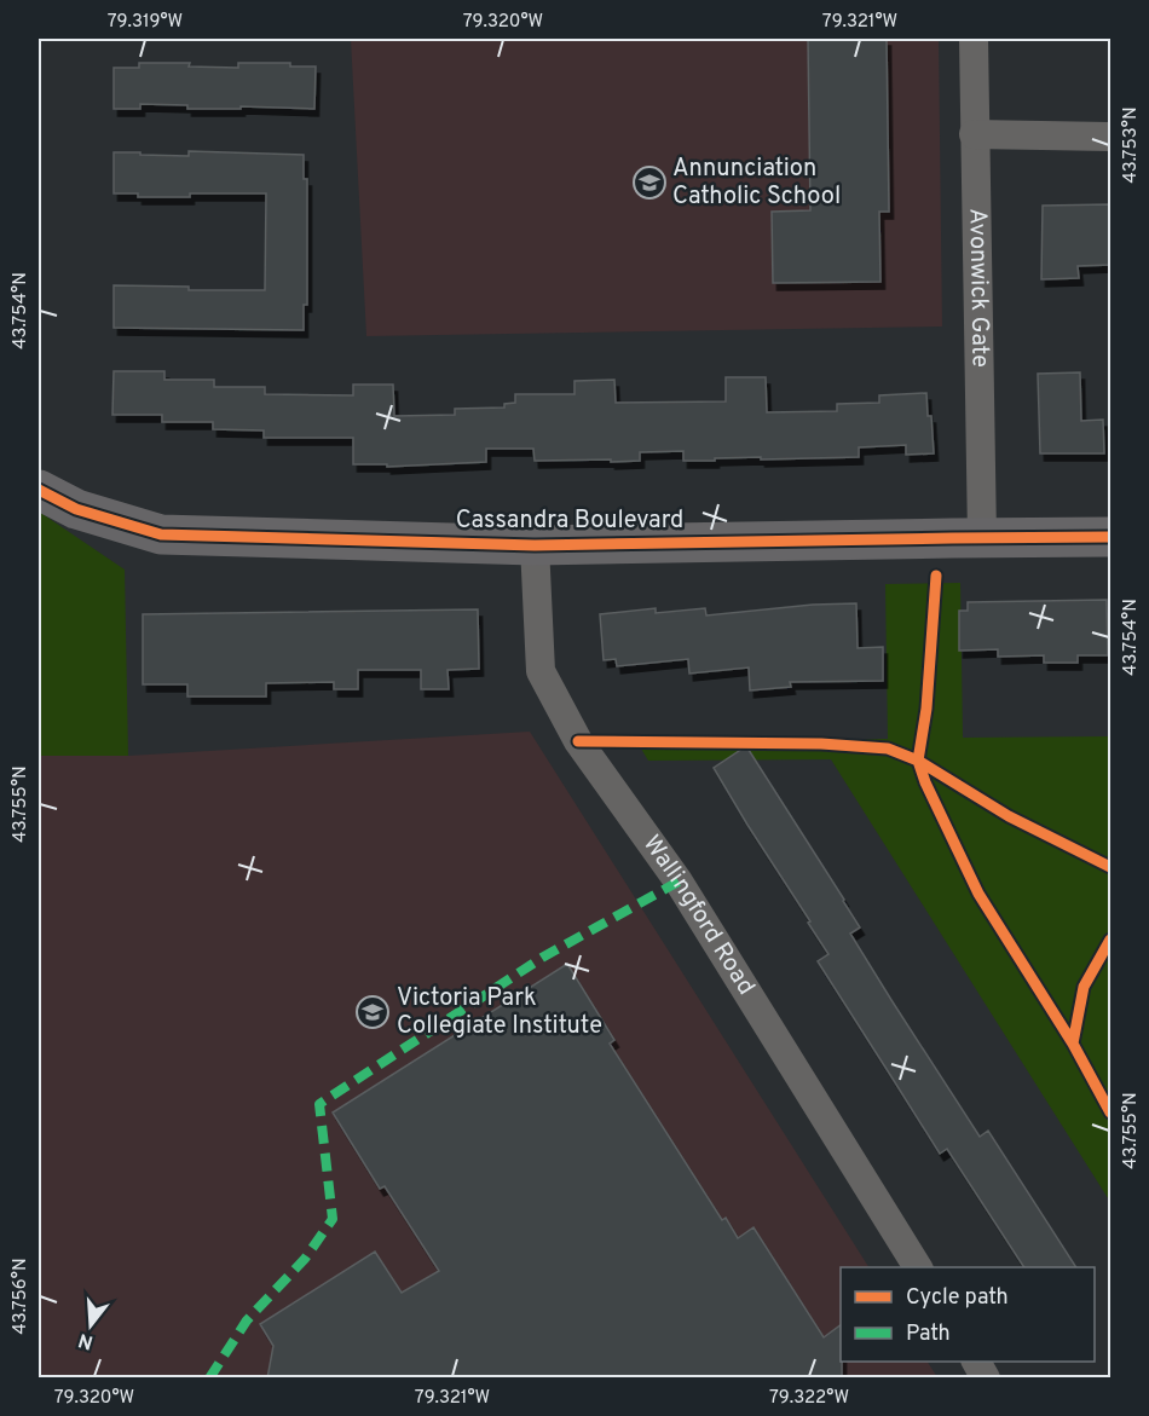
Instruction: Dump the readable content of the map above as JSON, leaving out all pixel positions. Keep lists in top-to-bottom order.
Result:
{
  "streets": {
    "street": ["Avonwick Gate", "Cassandra Boulevard", "Wallingford Road"]
  },
  "crossings": [
    ["Avonwick Gate", "Cassandra Boulevard"],
    ["Cassandra Boulevard", "Wallingford Road"]
  ],
  "places": {
    "school or university": ["Annunciation Catholic School", "Victoria Park Collegiate Institute"]
  },
  "legend": ["Cycle path", "Path"],
  "north": "bottom",
  "coordinates": [
    "79.319°W",
    "79.320°W",
    "79.321°W",
    "43.753°N",
    "43.754°N",
    "43.755°N",
    "43.756°N",
    "79.322°W"
  ]
}
